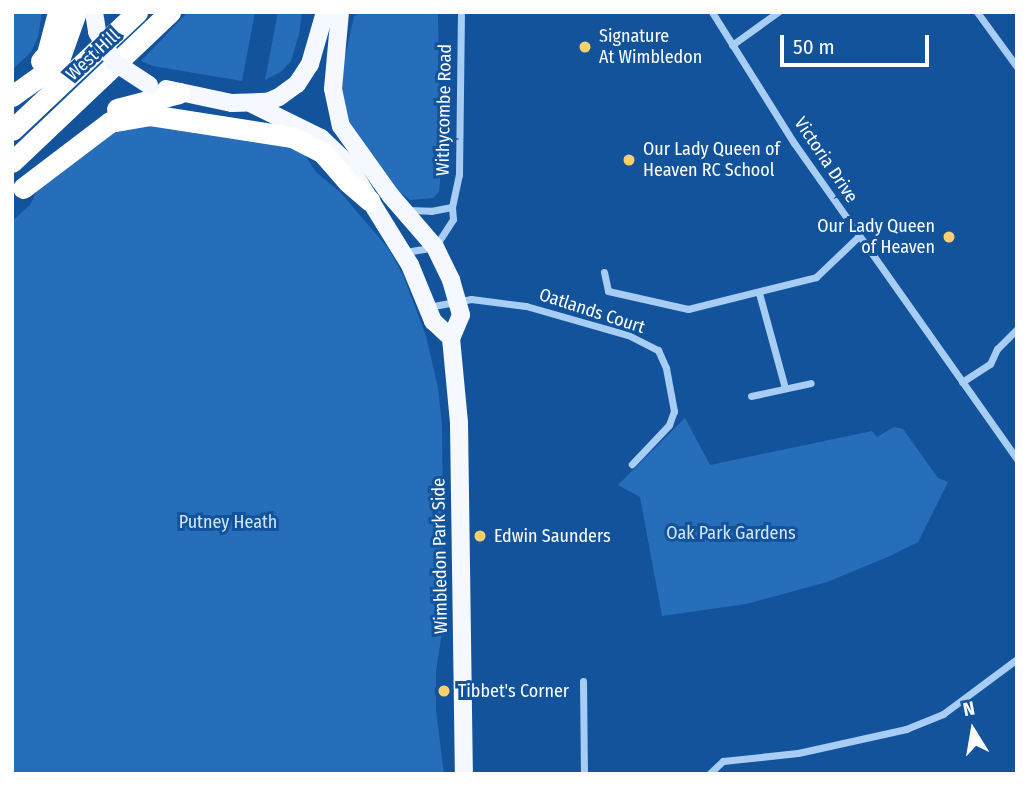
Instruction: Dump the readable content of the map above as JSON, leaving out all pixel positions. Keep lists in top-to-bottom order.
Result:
{
  "streets": {
    "highway": ["West Hill"],
    "main road": ["Wimbledon Park Side"],
    "street": ["Withycombe Road", "Victoria Drive", "Oatlands Court"]
  },
  "crossings": [
    ["Oatlands Court", "Wimbledon Park Side"]
  ],
  "parks": ["Putney Heath", "Oak Park Gardens"],
  "places": [
    "Signature At Wimbledon",
    "Our Lady Queen of Heaven RC School",
    "Our Lady Queen of Heaven",
    "Edwin Saunders",
    "Tibbet's Corner"
  ],
  "scale_bar": "50 m",
  "north": "top"
}
